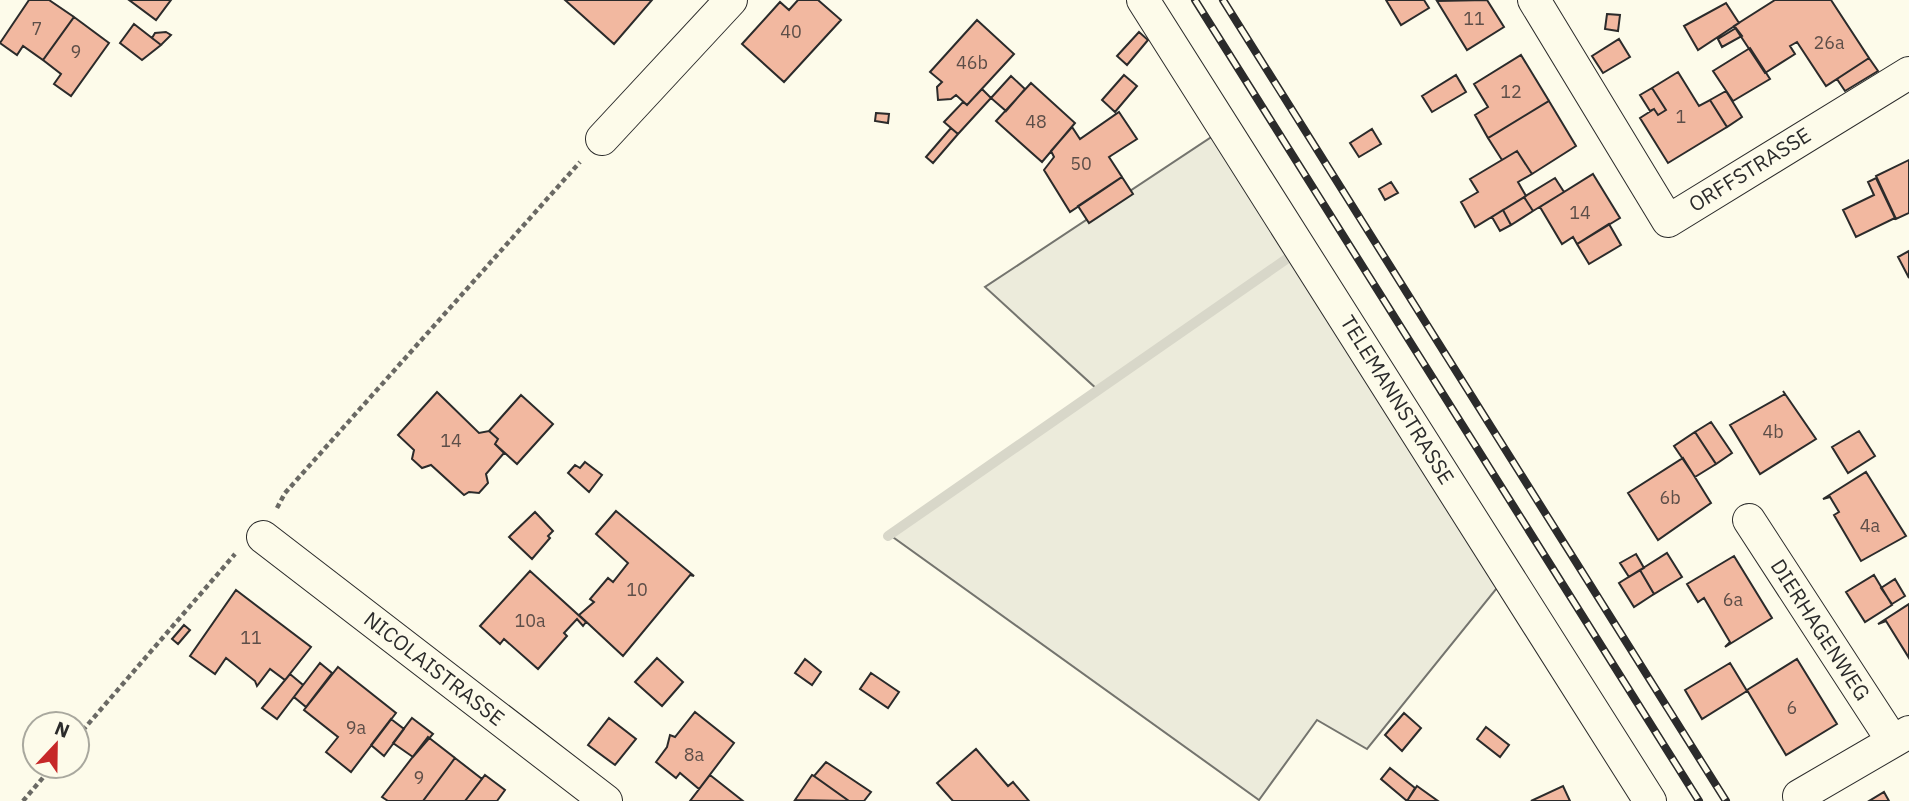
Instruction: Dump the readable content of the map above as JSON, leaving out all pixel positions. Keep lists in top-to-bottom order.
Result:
{
  "streets": {
    "street": [
      "ORFFSTRASSE",
      "TELEMANNSTRASSE",
      "DIERHAGENWEG",
      "NICOLAISTRASSE"
    ]
  },
  "house_numbers": [
    "11",
    "7",
    "40",
    "26a",
    "9",
    "46b",
    "12",
    "1",
    "48",
    "50",
    "14",
    "4b",
    "14",
    "6b",
    "4a",
    "10",
    "6a",
    "10a",
    "11",
    "6",
    "9a",
    "8a",
    "9"
  ],
  "north": "top"
}
